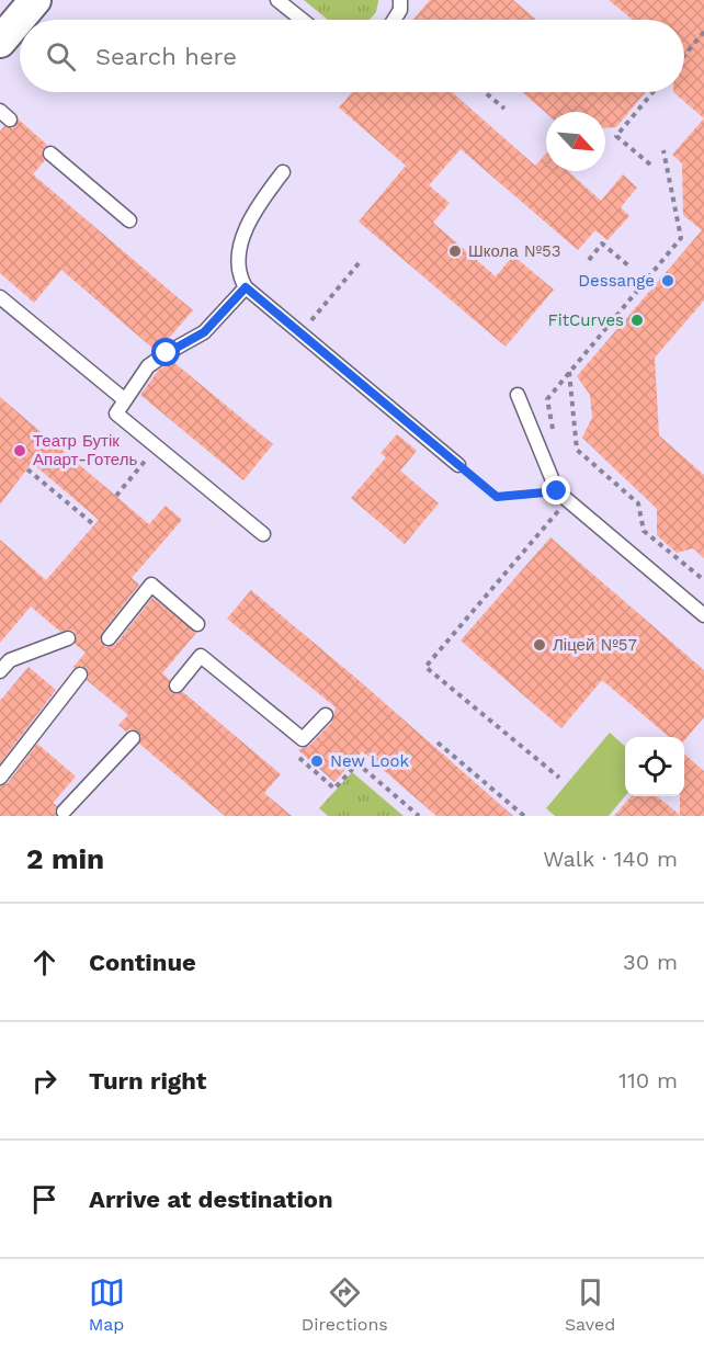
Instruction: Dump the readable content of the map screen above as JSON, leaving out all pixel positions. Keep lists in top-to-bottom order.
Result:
{
  "places": [
    "Школа №53",
    "Dessange",
    "FitCurves",
    "Театр Бутік Апарт-Готель",
    "Ліцей №57",
    "New Look"
  ],
  "north": "bottom right",
  "page": {
    "search": "Search here",
    "heading": ["2 min", "Walk · 140 m"],
    "list": [
      ["Continue", "30 m"],
      ["Turn right", "110 m"],
      "Arrive at destination"
    ],
    "nav": ["Map", "Directions", "Saved"]
  }
}
